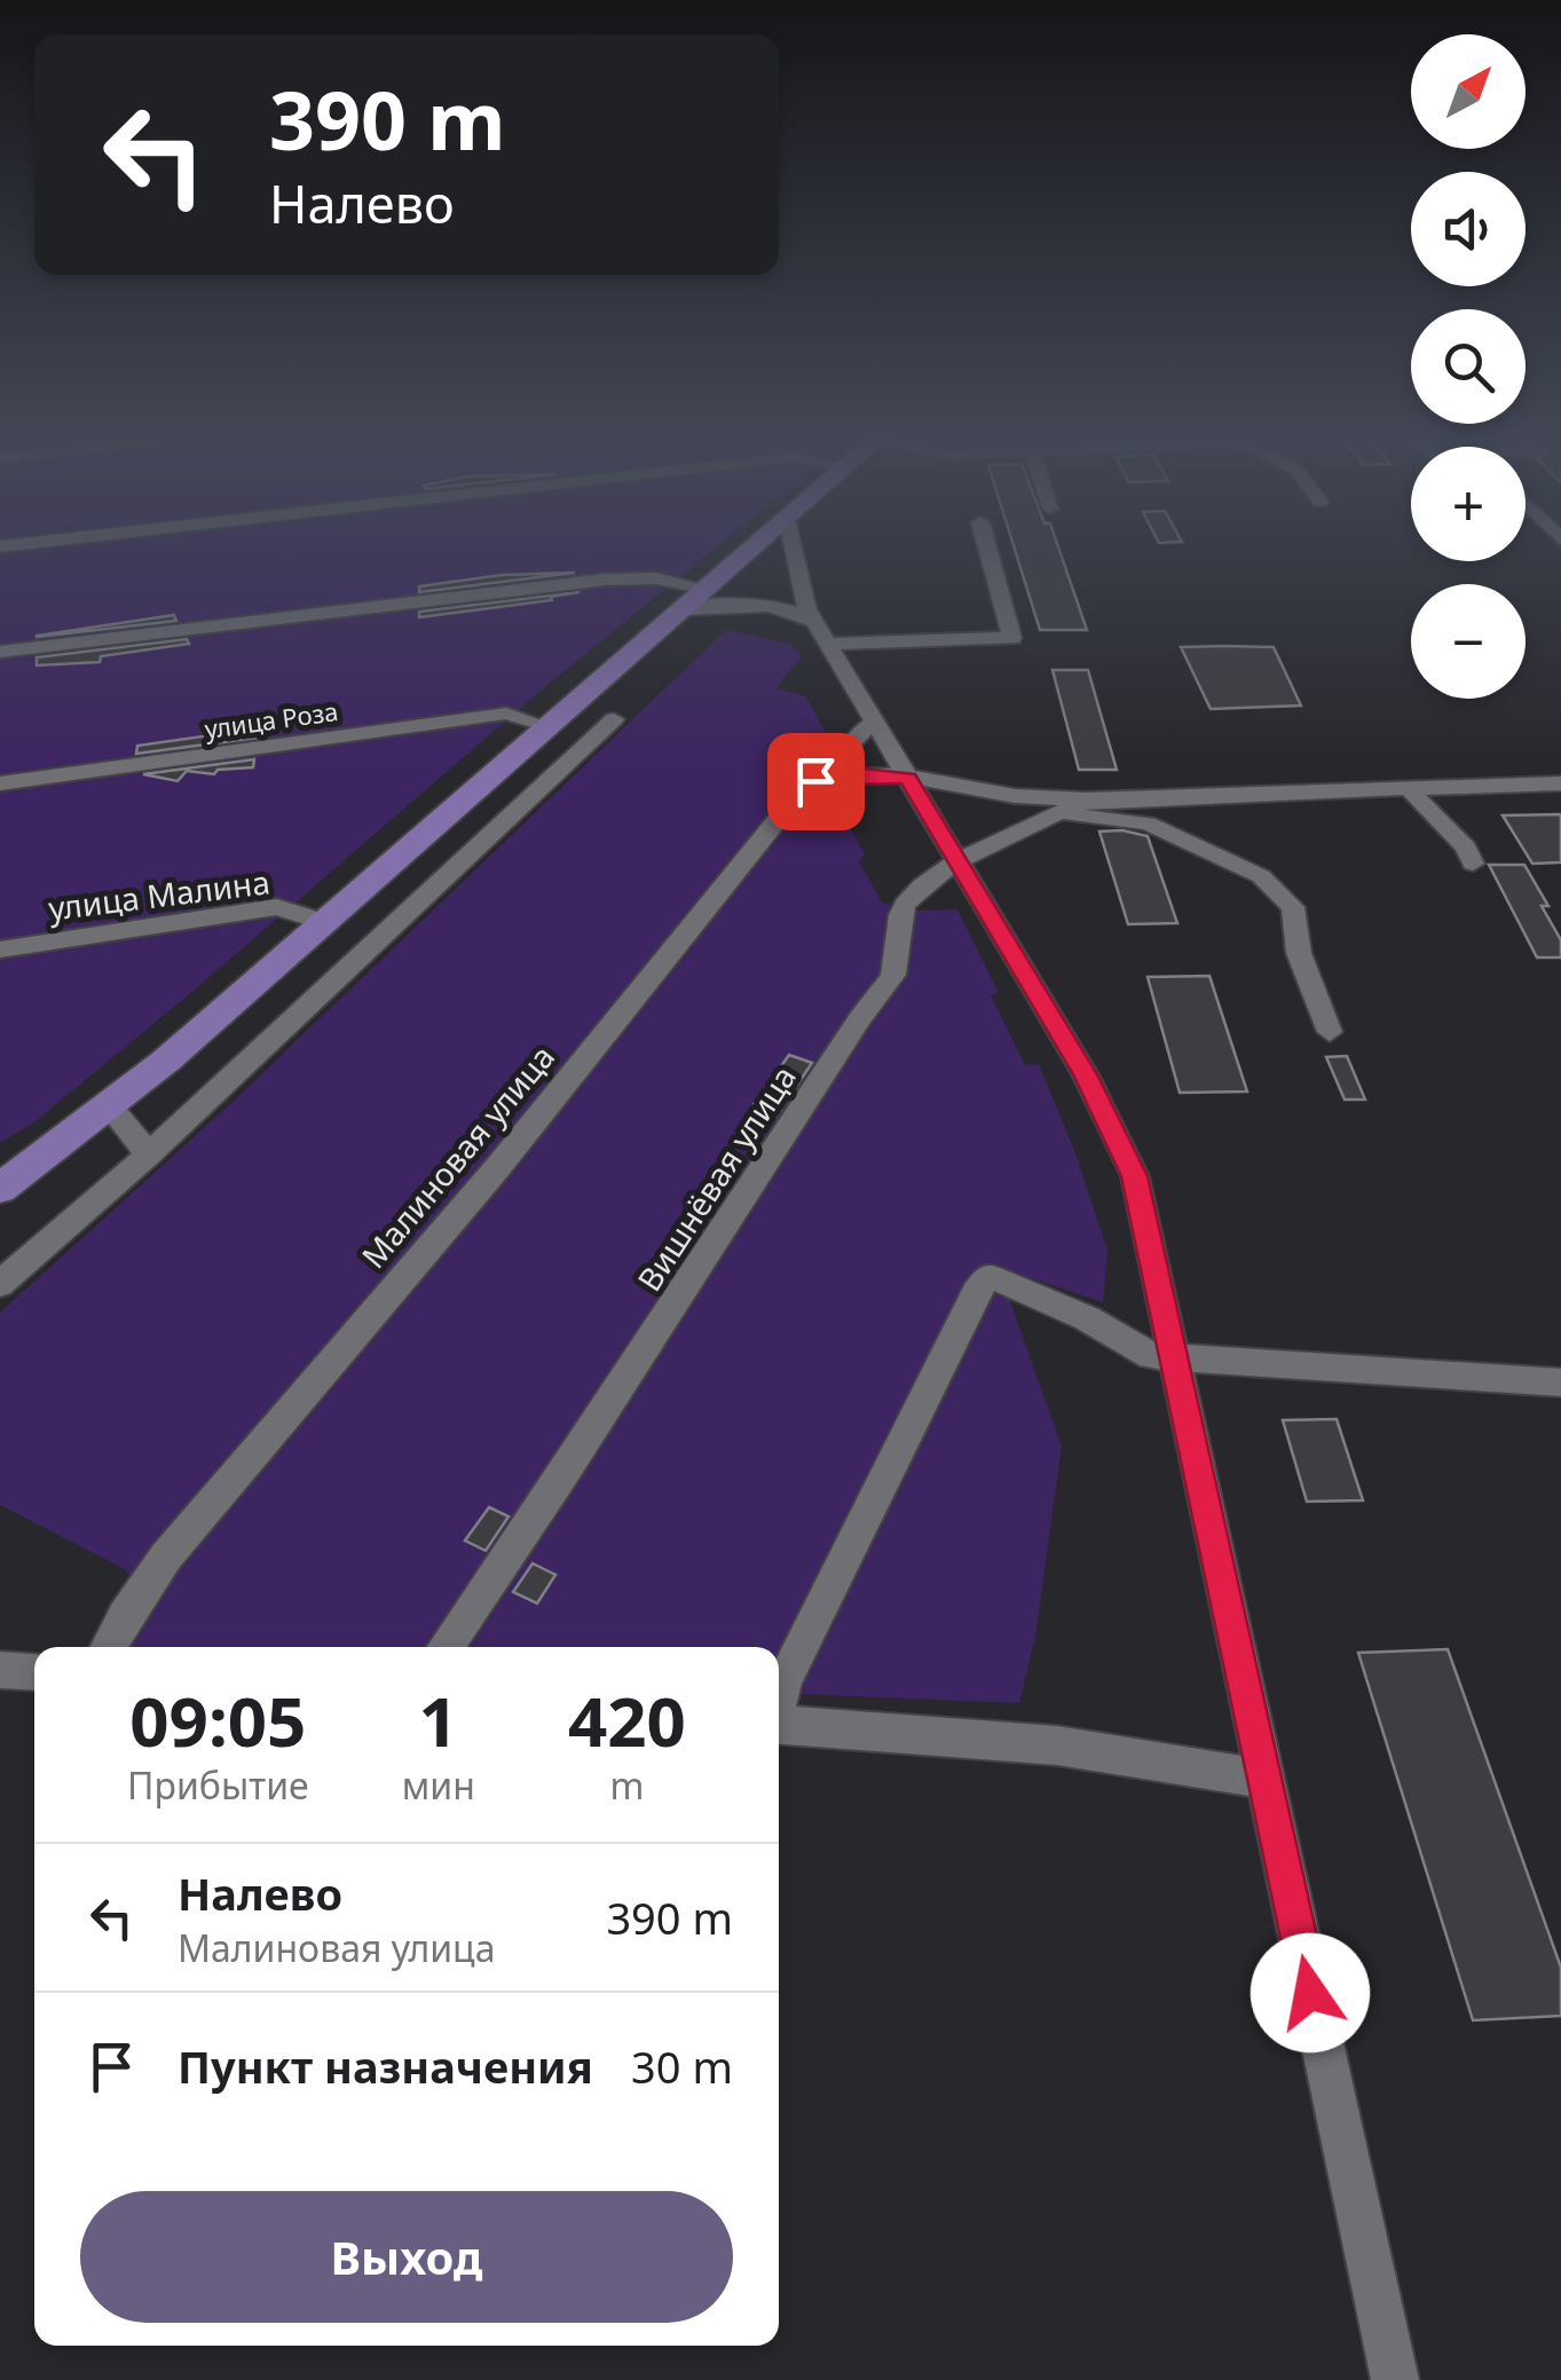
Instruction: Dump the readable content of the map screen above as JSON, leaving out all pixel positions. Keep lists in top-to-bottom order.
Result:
{
  "streets": {
    "street": [
      "улица Роза",
      "улица Малина",
      "Малиновая улица",
      "Вишнёвая улица"
    ]
  },
  "north": "top right",
  "page": {
    "map_buttons": ["+", "−"],
    "turn": ["390 m", "Налево"],
    "eta": [
      "09:05",
      "Прибытие",
      "1",
      "мин",
      "420",
      "m"
    ],
    "list": [
      {
        "name": "Налево",
        "note": "Малиновая улица",
        "value": "390 m"
      },
      {
        "name": "Пункт назначения",
        "value": "30 m"
      }
    ],
    "buttons": "Выход"
  }
}
